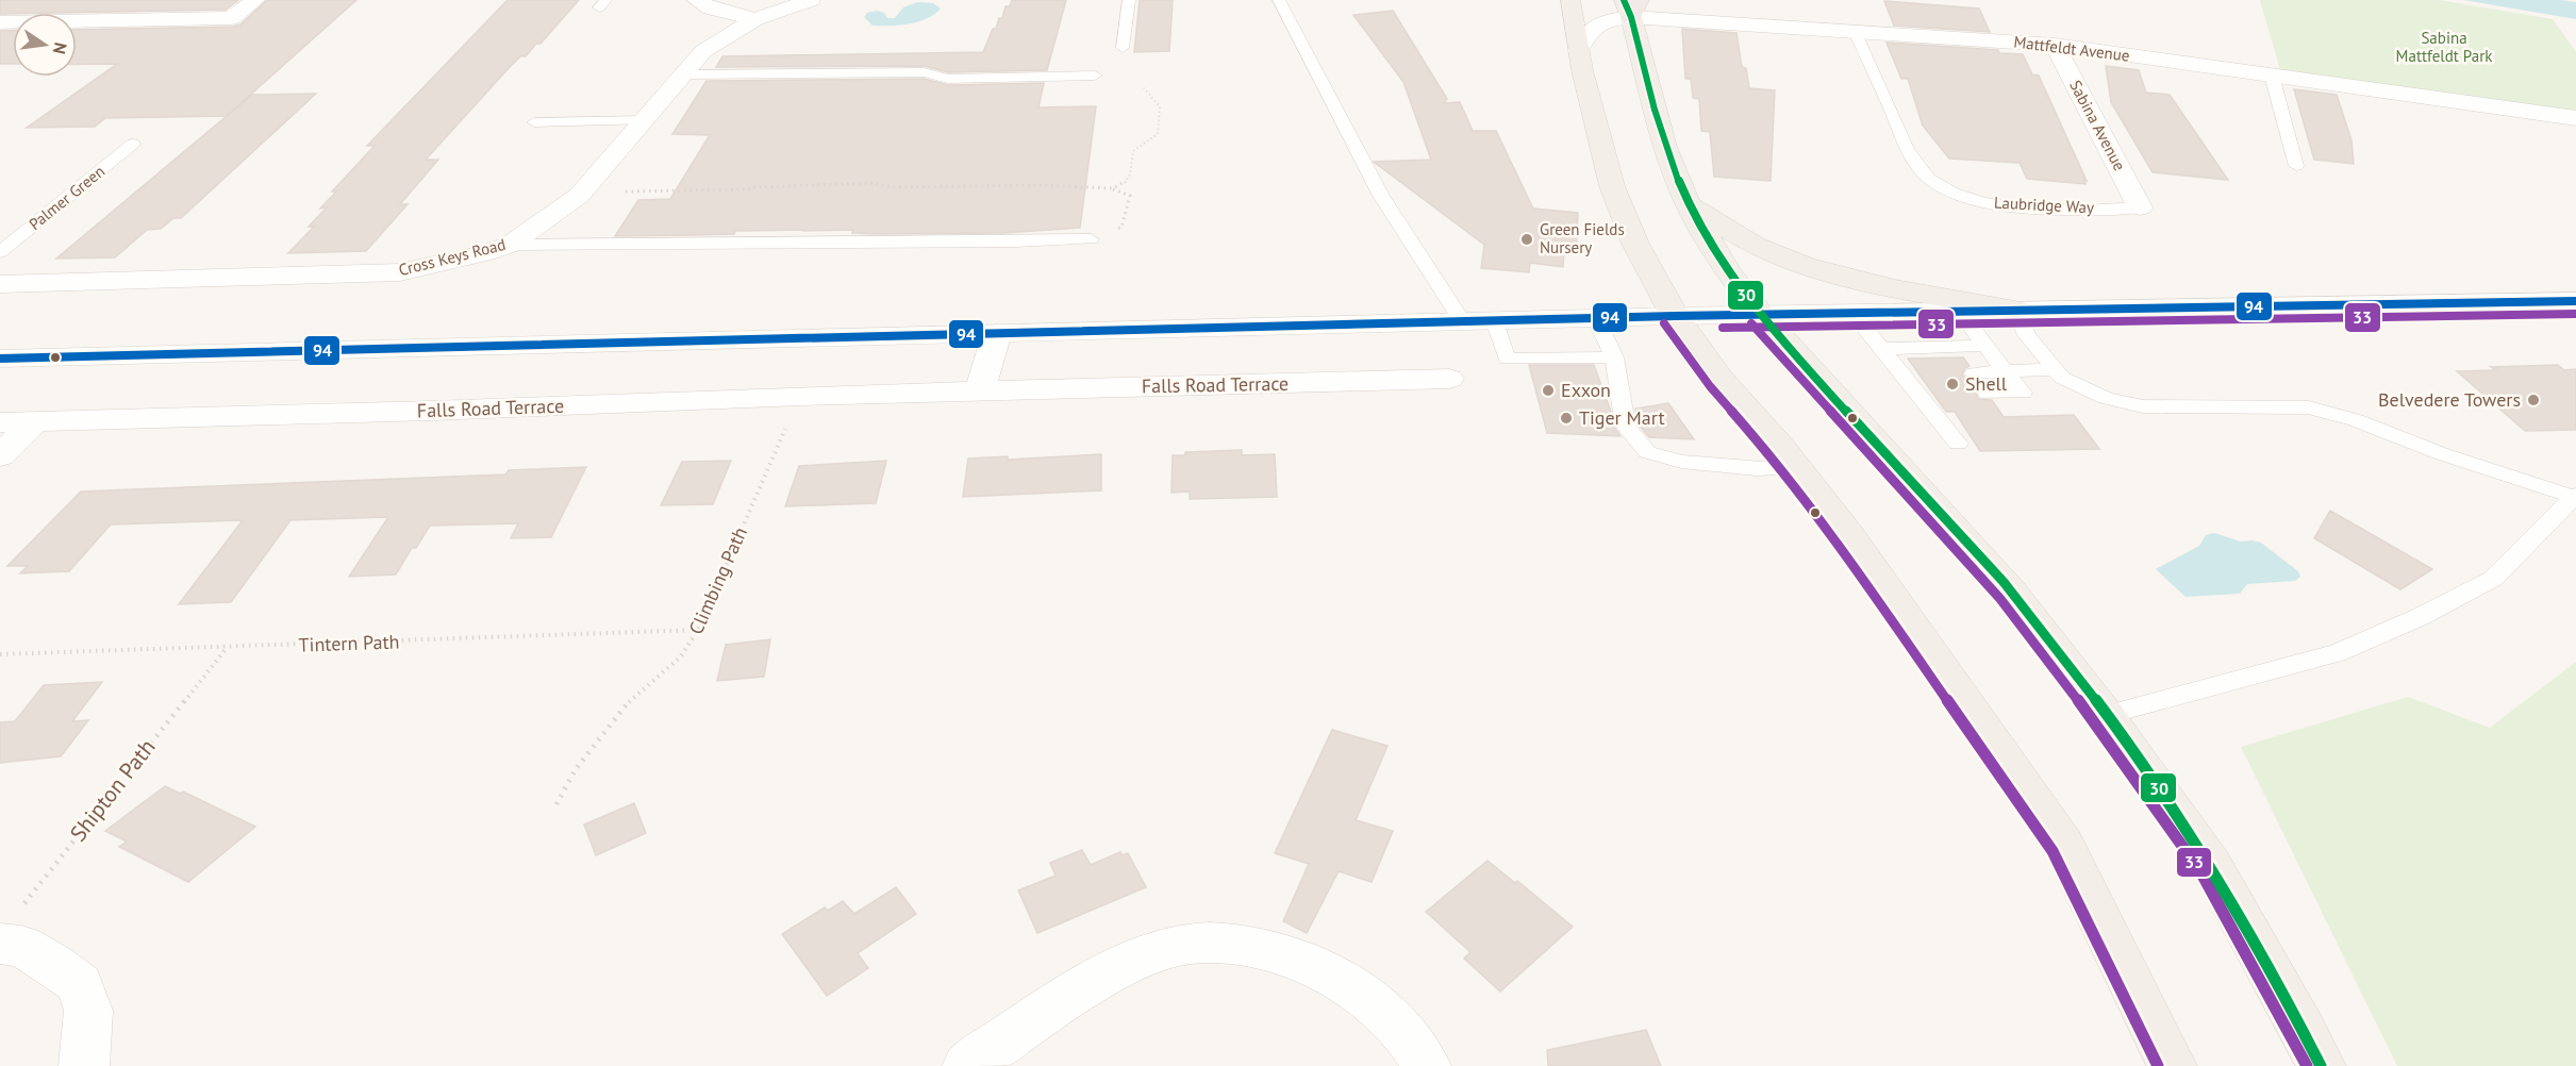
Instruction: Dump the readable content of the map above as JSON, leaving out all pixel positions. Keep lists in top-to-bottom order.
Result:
{
  "streets": {
    "street": [
      "Mattfeldt Avenue",
      "Sabina Avenue",
      "Cross Keys Road",
      "Falls Road Terrace"
    ],
    "lane": ["Palmer Green", "Laubridge Way"],
    "path": ["Climbing Path", "Tintern Path", "Shipton Path"]
  },
  "crossings": [
    ["Mattfeldt Avenue", "Sabina Avenue"],
    ["Mattfeldt Avenue", "Laubridge Way"],
    ["Sabina Avenue", "Laubridge Way"],
    ["Falls Road Terrace", "Climbing Path"],
    ["Climbing Path", "Tintern Path"],
    ["Tintern Path", "Shipton Path"]
  ],
  "parks": ["Sabina Mattfeldt Park"],
  "places": [
    "Green Fields Nursery",
    "Shell",
    "Exxon",
    "Belvedere Towers",
    "Tiger Mart"
  ],
  "lines": ["transit line 30", "transit line 94", "transit line 33"],
  "north": "right"
}
